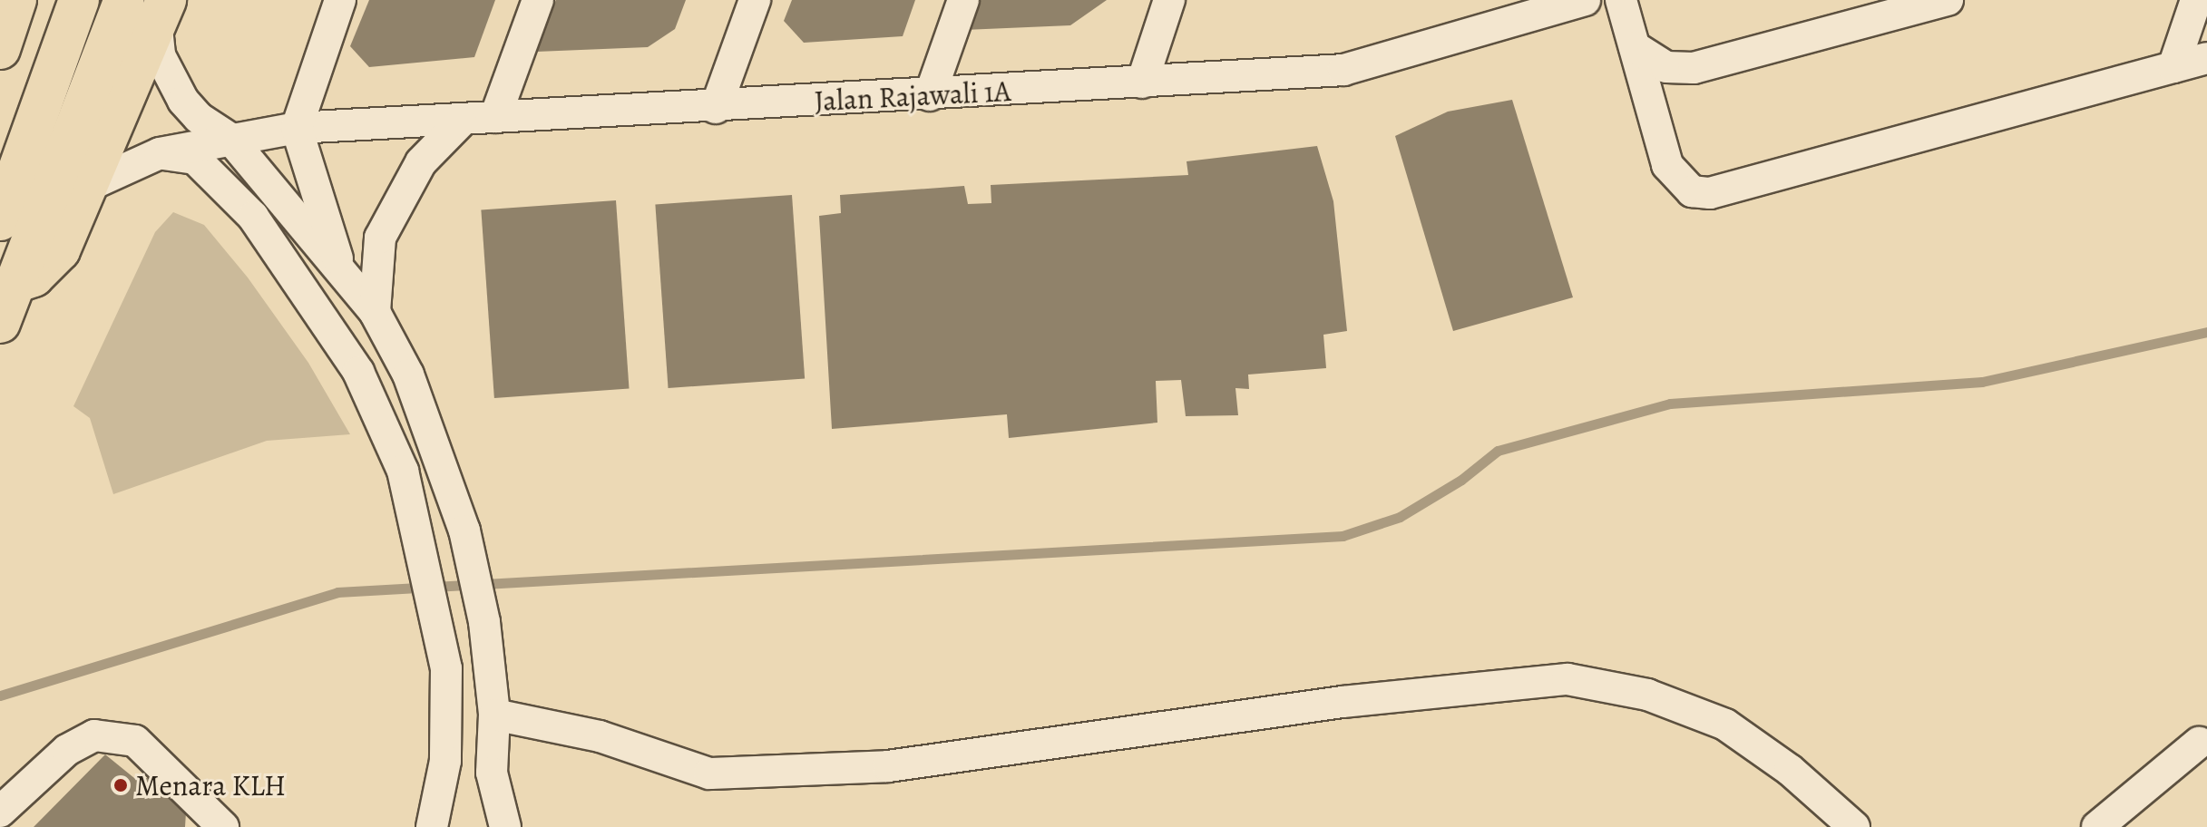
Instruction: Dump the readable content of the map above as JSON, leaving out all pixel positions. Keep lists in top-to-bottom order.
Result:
{
  "streets": {
    "street": ["Jalan Rajawali 1A"]
  },
  "places": ["Menara KLH"]
}
